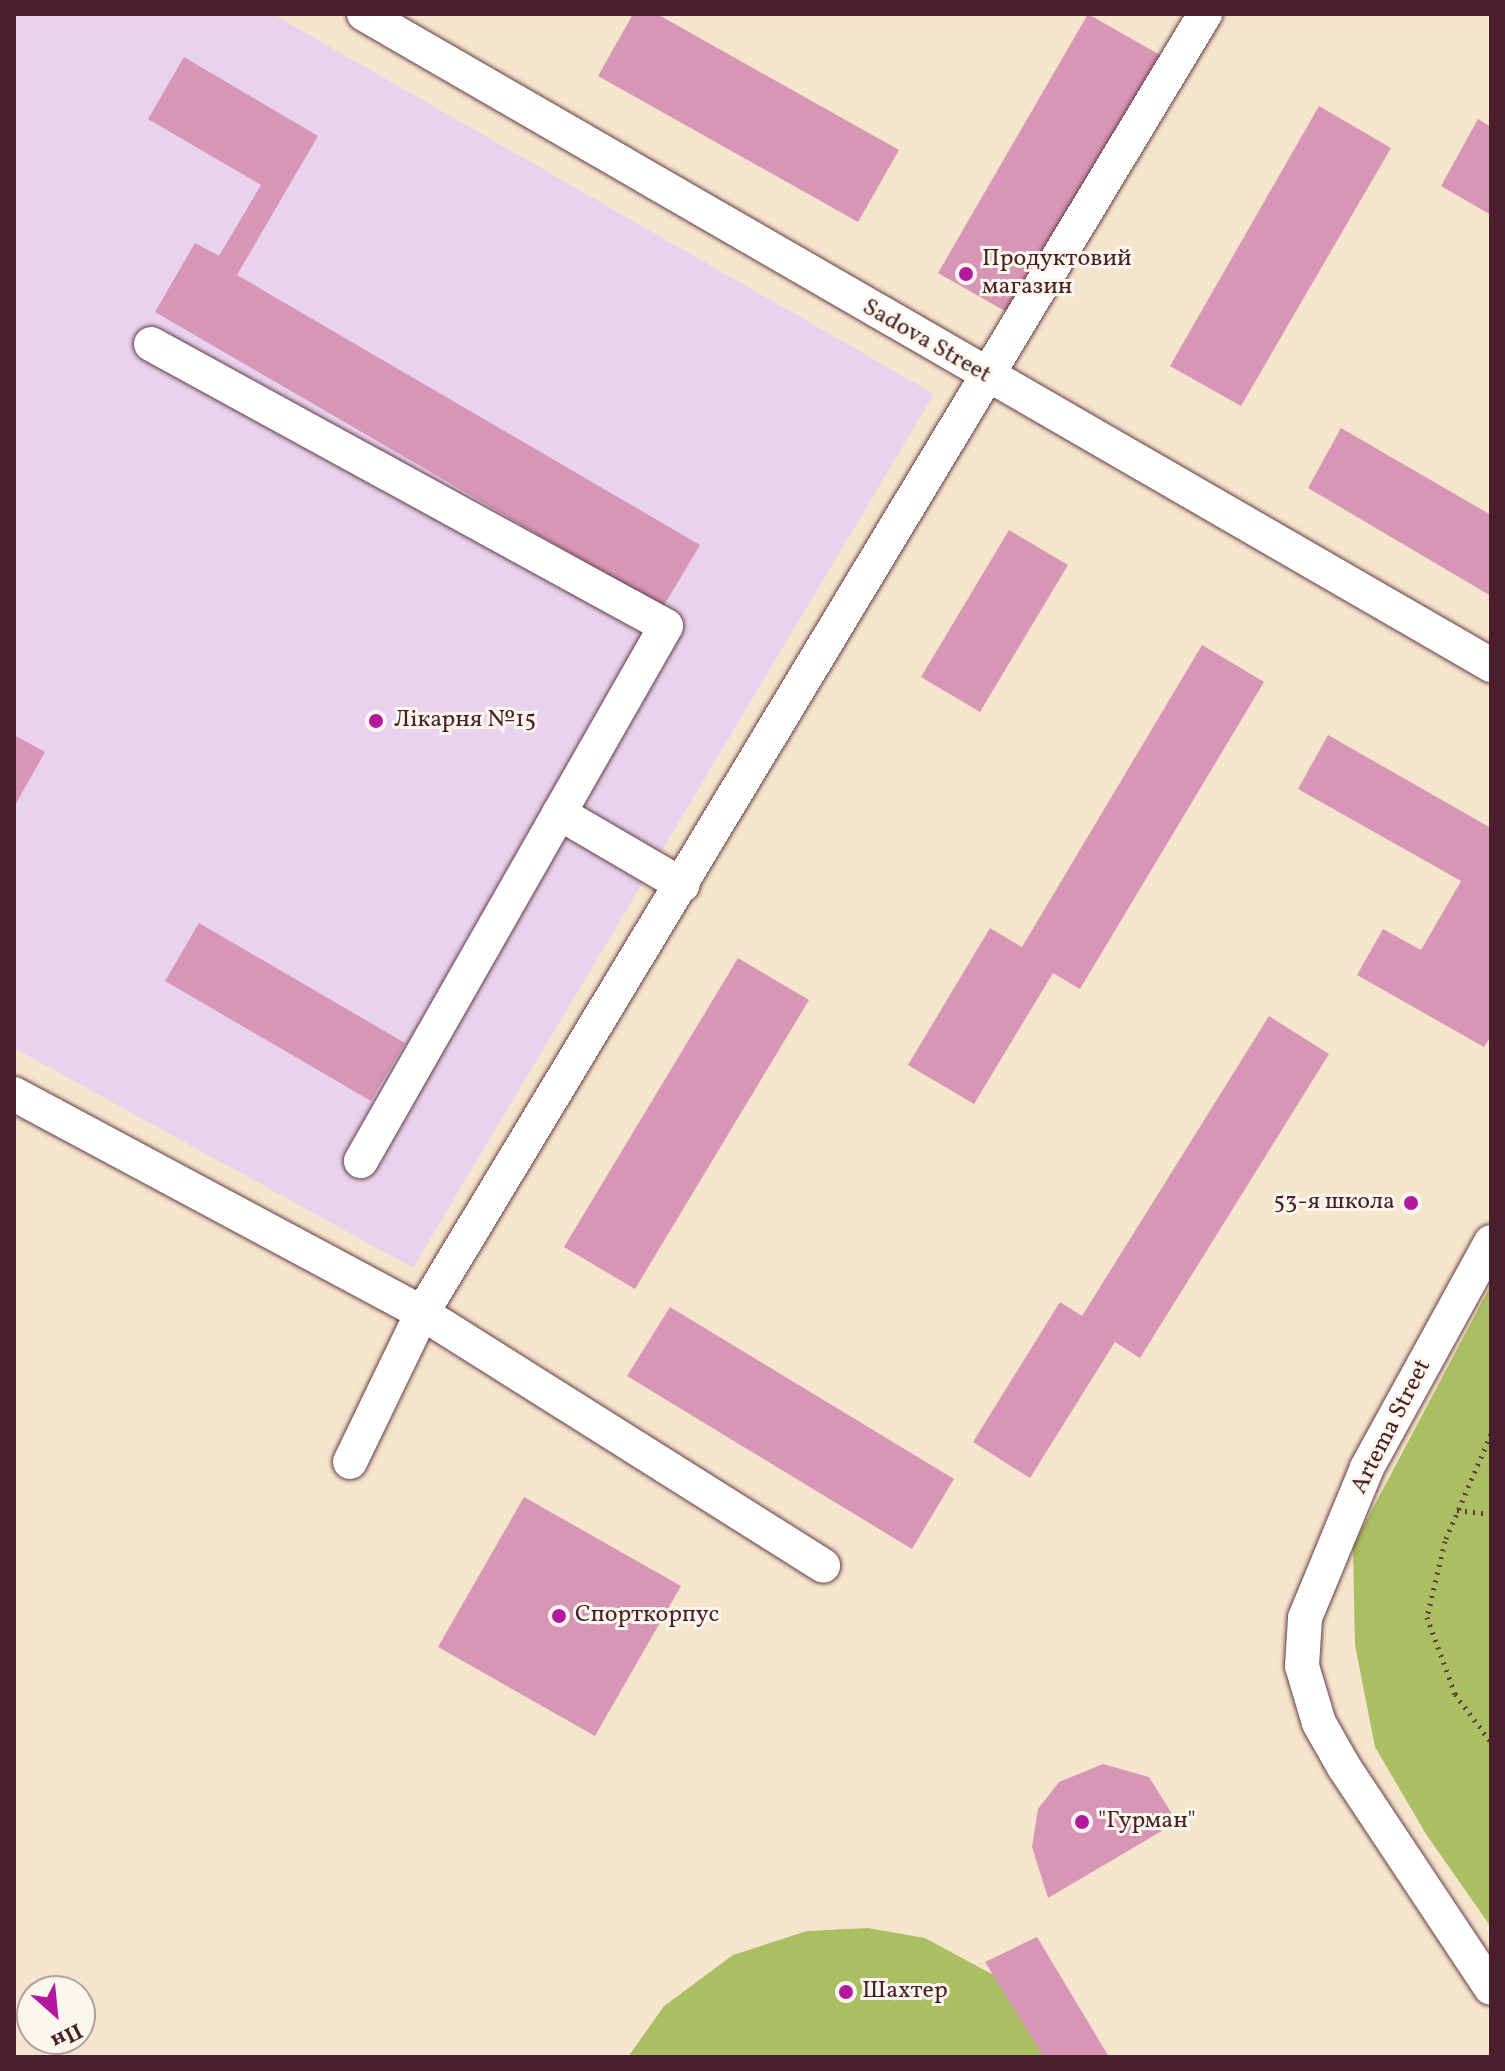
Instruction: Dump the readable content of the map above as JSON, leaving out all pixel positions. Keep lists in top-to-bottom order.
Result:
{
  "streets": {
    "street": ["Sadova Street", "Artema Street"]
  },
  "places": [
    "Продуктовий магазин",
    "Лікарня №15",
    "53-я школа",
    "Спорткорпус",
    "\"Гурман\"",
    "Шахтер"
  ],
  "north": "bottom right"
}
